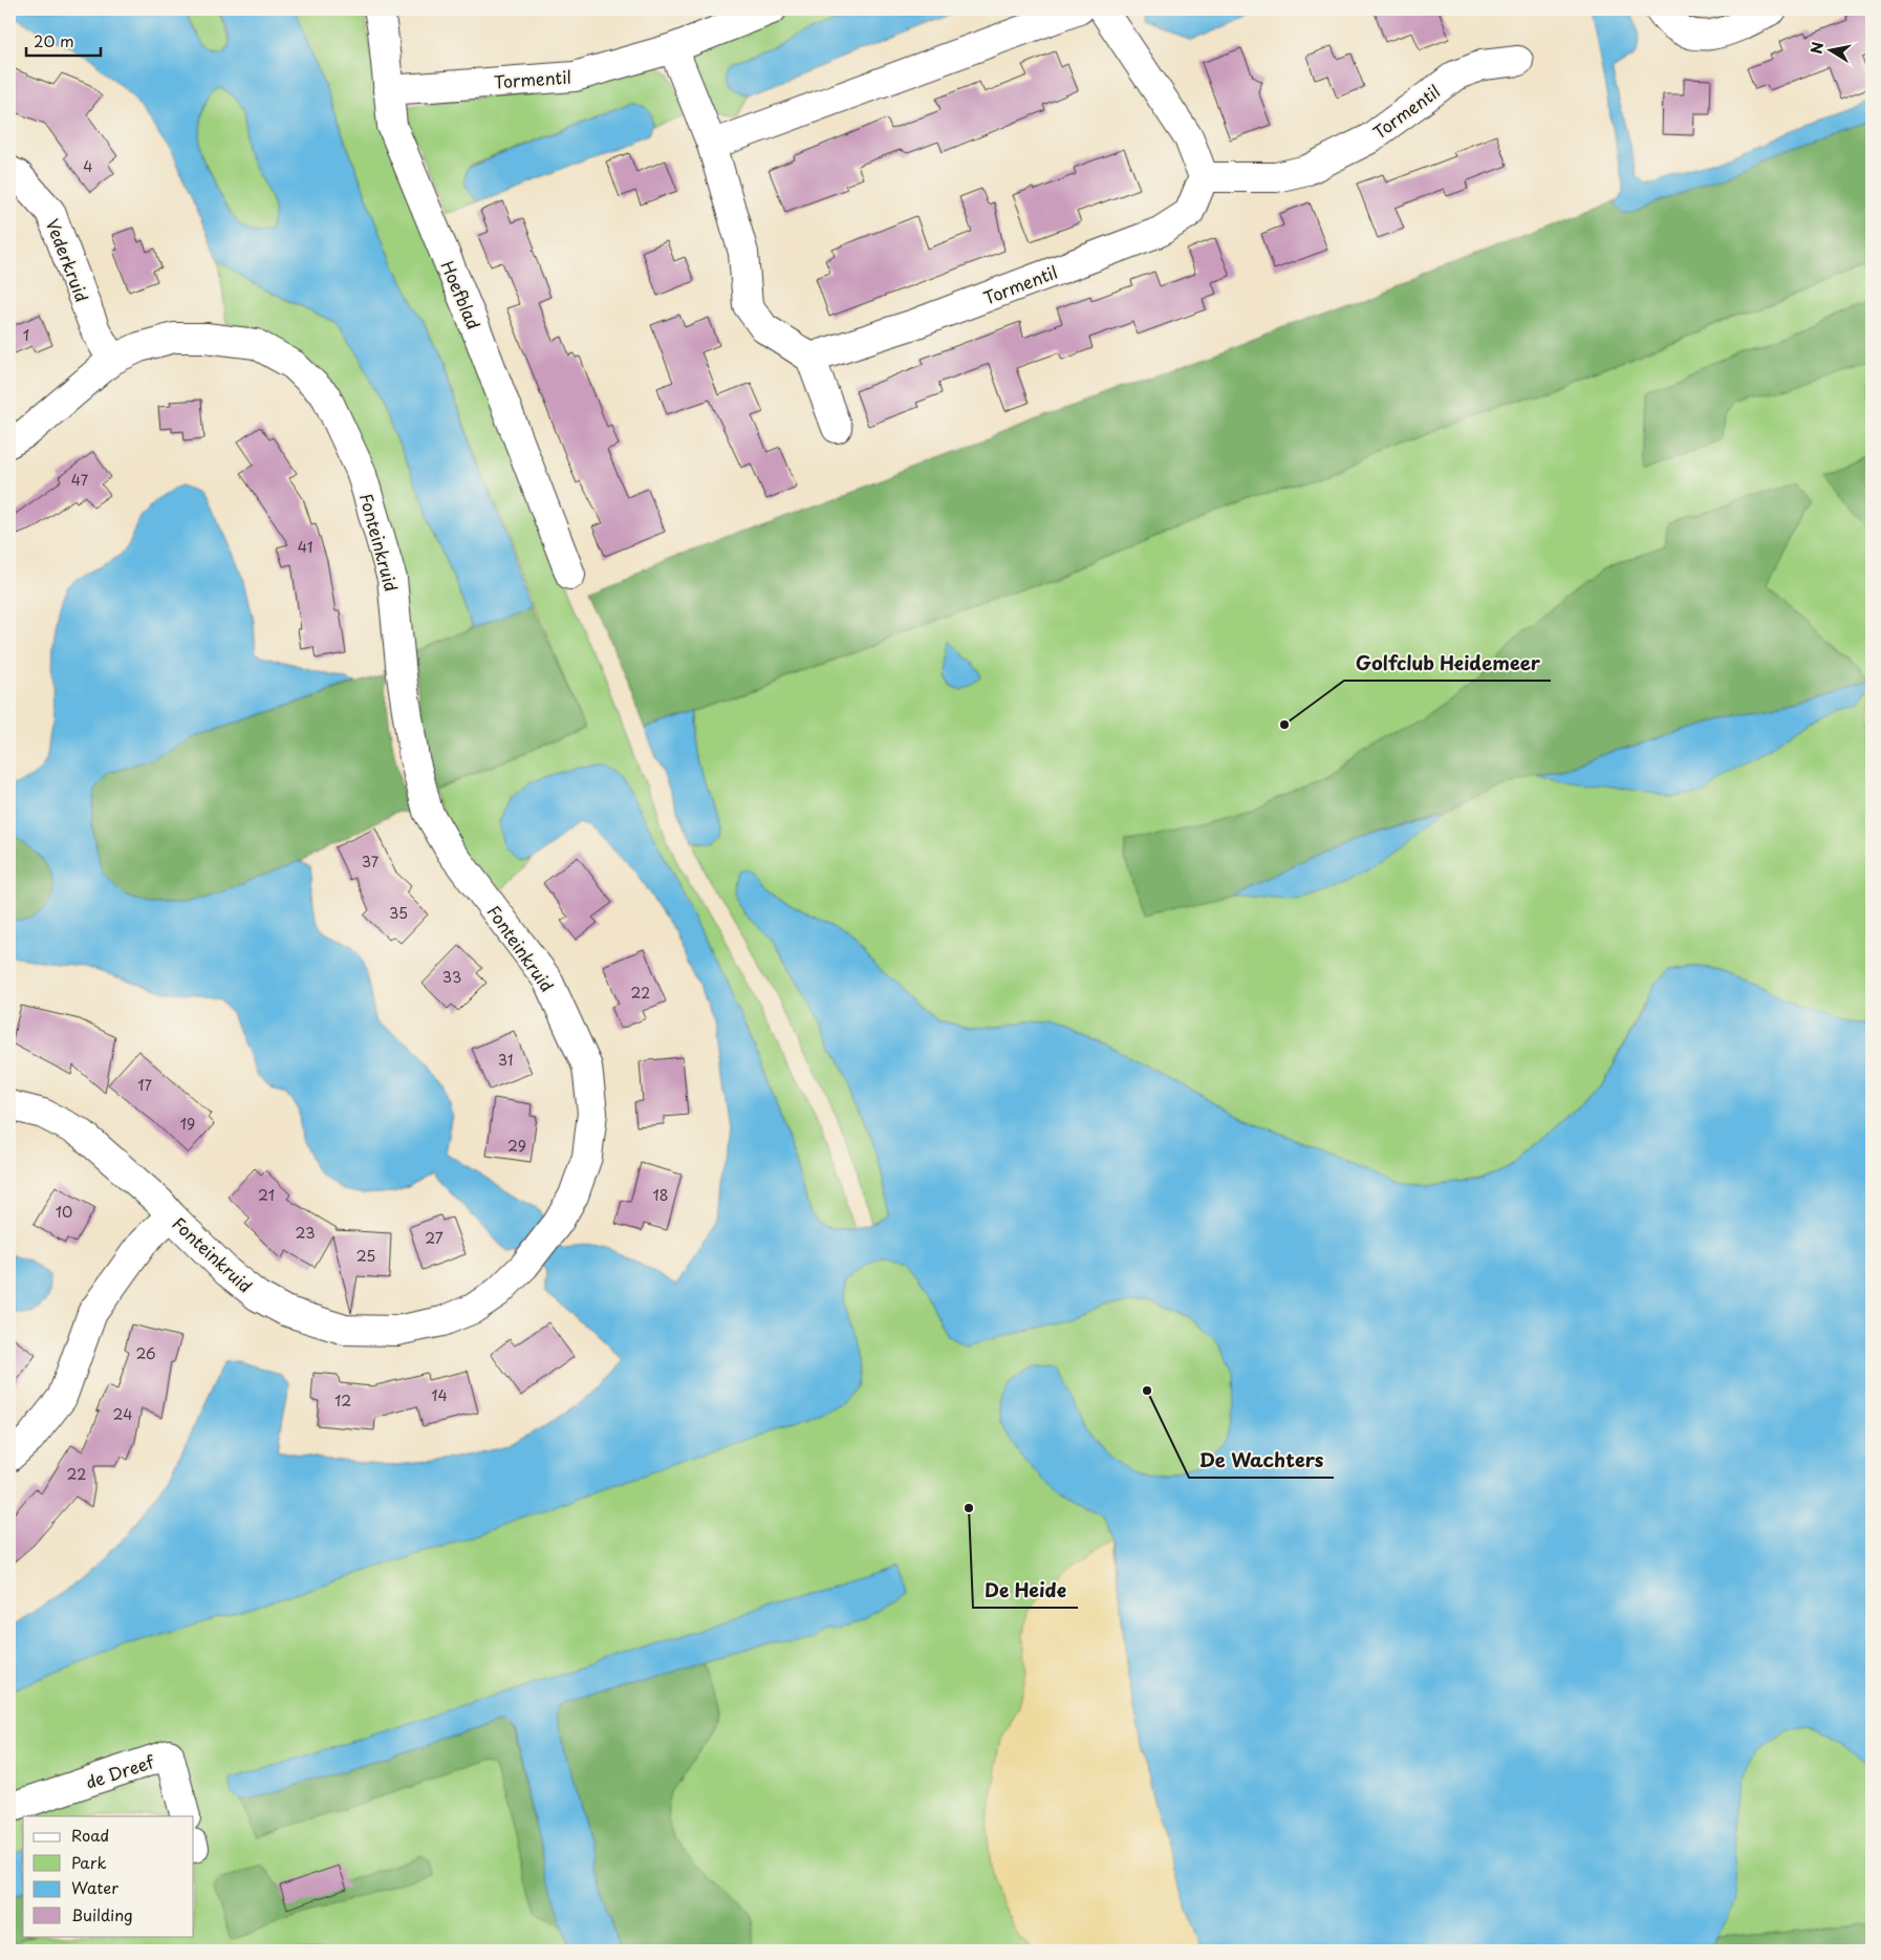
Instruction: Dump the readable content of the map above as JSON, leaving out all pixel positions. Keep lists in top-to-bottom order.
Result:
{
  "streets": {
    "street": [
      "Tormentil",
      "Vederkruid",
      "Hoefblad",
      "Fonteinkruid",
      "de Dreef"
    ]
  },
  "crossings": [
    ["Tormentil", "Hoefblad"],
    ["Vederkruid", "Fonteinkruid"]
  ],
  "places": ["Golfclub Heidemeer", "De Wachters", "De Heide"],
  "house_numbers": [
    "4",
    "1",
    "47",
    "41",
    "37",
    "35",
    "33",
    "22",
    "31",
    "17",
    "19",
    "29",
    "21",
    "18",
    "10",
    "23",
    "27",
    "25",
    "26",
    "14",
    "12",
    "24",
    "22"
  ],
  "legend": [
    "Road",
    "Park",
    "Water",
    "Building"
  ],
  "scale_bar": "20 m",
  "north": "left"
}
